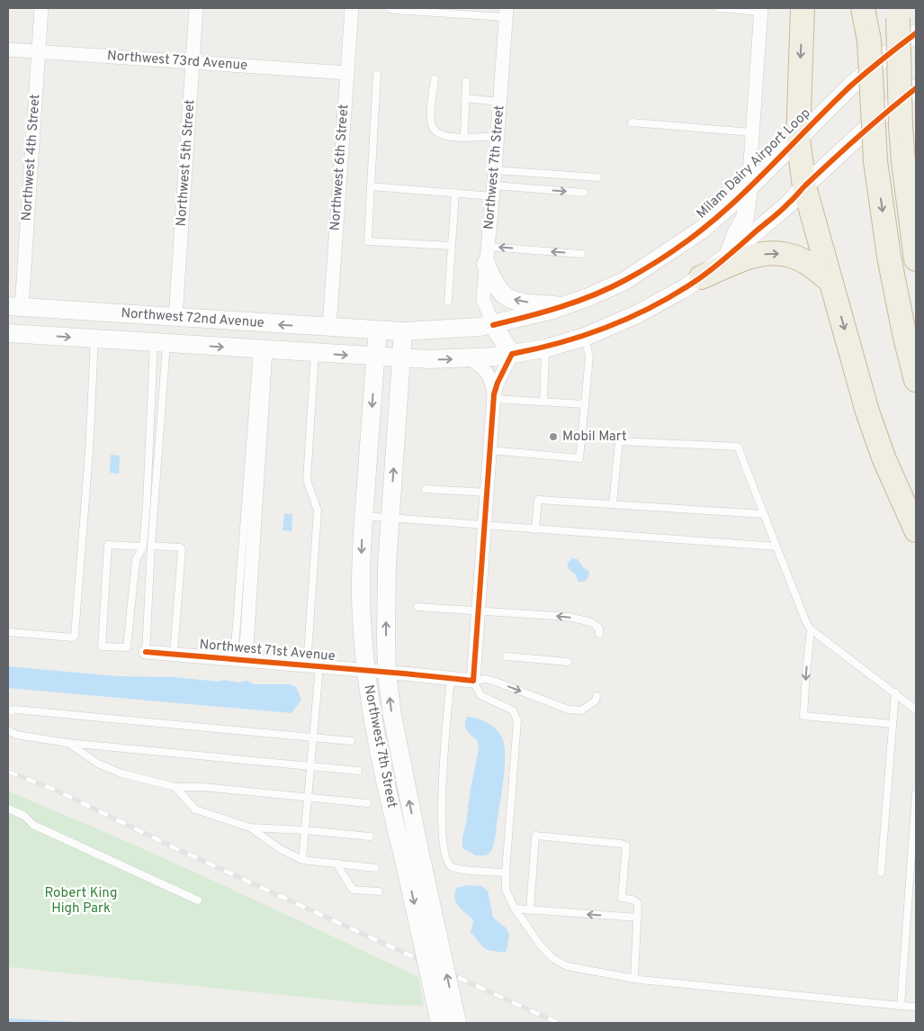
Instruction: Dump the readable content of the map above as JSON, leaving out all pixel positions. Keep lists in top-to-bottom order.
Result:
{
  "streets": {
    "main road": ["Milam Dairy Airport Loop", "Northwest 7th Street", "Northwest 72nd Avenue"],
    "street": [
      "Northwest 73rd Avenue",
      "Northwest 4th Street",
      "Northwest 5th Street",
      "Northwest 6th Street",
      "Northwest 71st Avenue"
    ]
  },
  "crossings": [
    ["Northwest 73rd Avenue", "Northwest 4th Street"],
    ["Northwest 73rd Avenue", "Northwest 5th Street"],
    ["Northwest 73rd Avenue", "Northwest 6th Street"],
    ["Northwest 4th Street", "Northwest 72nd Avenue"],
    ["Northwest 5th Street", "Northwest 72nd Avenue"],
    ["Milam Dairy Airport Loop", "Northwest 7th Street"],
    ["Milam Dairy Airport Loop", "Northwest 72nd Avenue"],
    ["Northwest 6th Street", "Northwest 72nd Avenue"],
    ["Northwest 7th Street", "Northwest 72nd Avenue"],
    ["Northwest 7th Street", "Northwest 71st Avenue"]
  ],
  "parks": ["Robert King High Park"],
  "places": ["Mobil Mart"]
}
